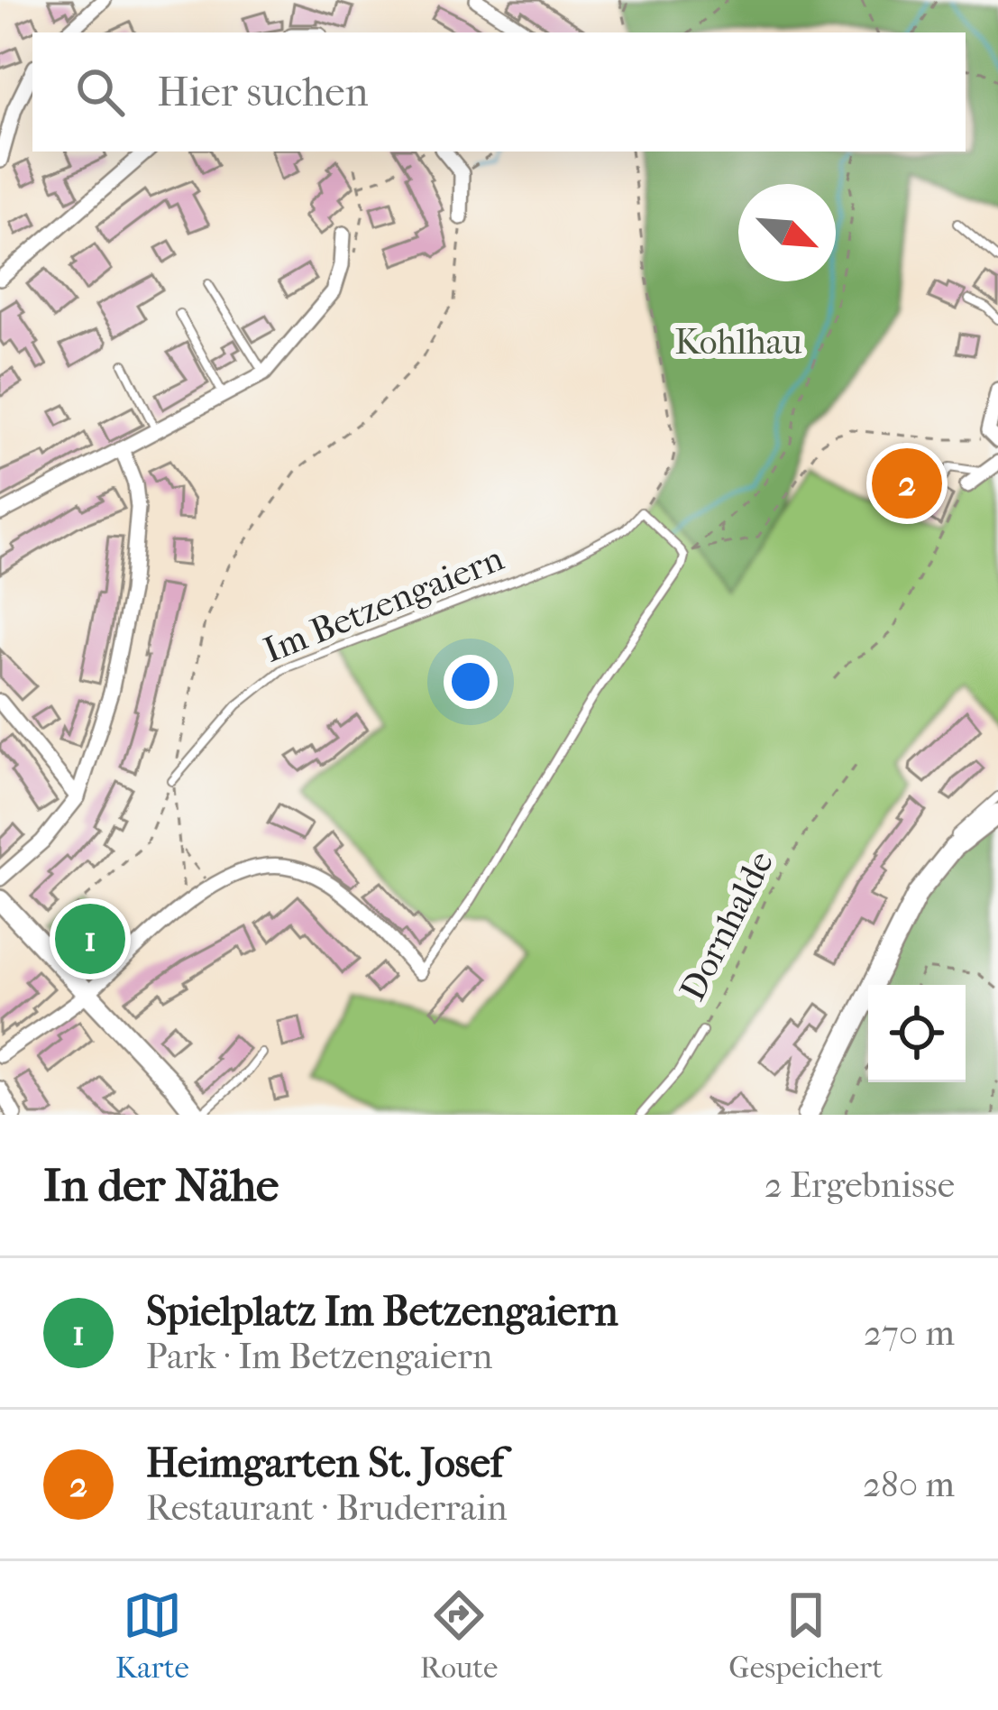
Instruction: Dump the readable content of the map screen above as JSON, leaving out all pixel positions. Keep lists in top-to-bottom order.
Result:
{
  "streets": {
    "lane": ["Im Betzengaiern", "Dornhalde"]
  },
  "parks": ["Kohlhau"],
  "north": "bottom right",
  "page": {
    "search": "Hier suchen",
    "pins": ["2", "1"],
    "heading": ["In der Nähe", "2 Ergebnisse"],
    "list": [
      {
        "mark": "1",
        "name": "Spielplatz Im Betzengaiern",
        "note": "Park · Im Betzengaiern",
        "value": "270 m"
      },
      {
        "mark": "2",
        "name": "Heimgarten St. Josef",
        "note": "Restaurant · Bruderrain",
        "value": "280 m"
      }
    ],
    "nav": ["Karte", "Route", "Gespeichert"]
  }
}
